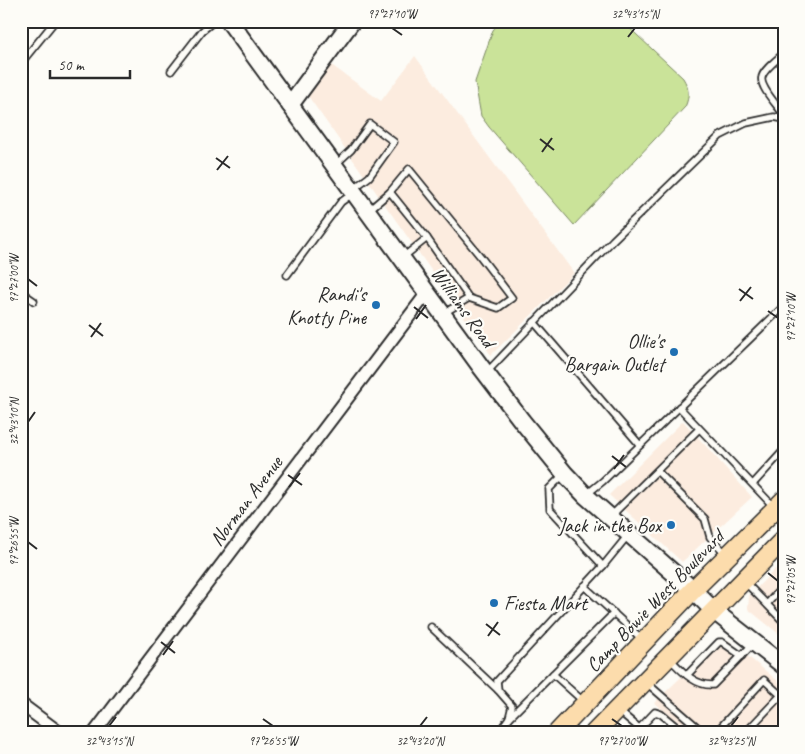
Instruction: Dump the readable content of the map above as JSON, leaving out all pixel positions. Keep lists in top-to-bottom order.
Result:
{
  "streets": {
    "main road": ["Camp Bowie West Boulevard"],
    "street": ["Williams Road", "Norman Avenue"]
  },
  "crossings": [
    ["Williams Road", "Norman Avenue"],
    ["Williams Road", "Camp Bowie West Boulevard"]
  ],
  "places": [
    "Randi's Knotty Pine",
    "Ollie's Bargain Outlet",
    "Jack in the Box",
    "Fiesta Mart"
  ],
  "scale_bar": "50 m",
  "coordinates": [
    "97°27'10\"W",
    "32°43'15\"N",
    "97°27'00\"W",
    "32°43'10\"N",
    "97°26'55\"W",
    "97°27'05\"W",
    "32°43'20\"N",
    "32°43'25\"N"
  ]
}
